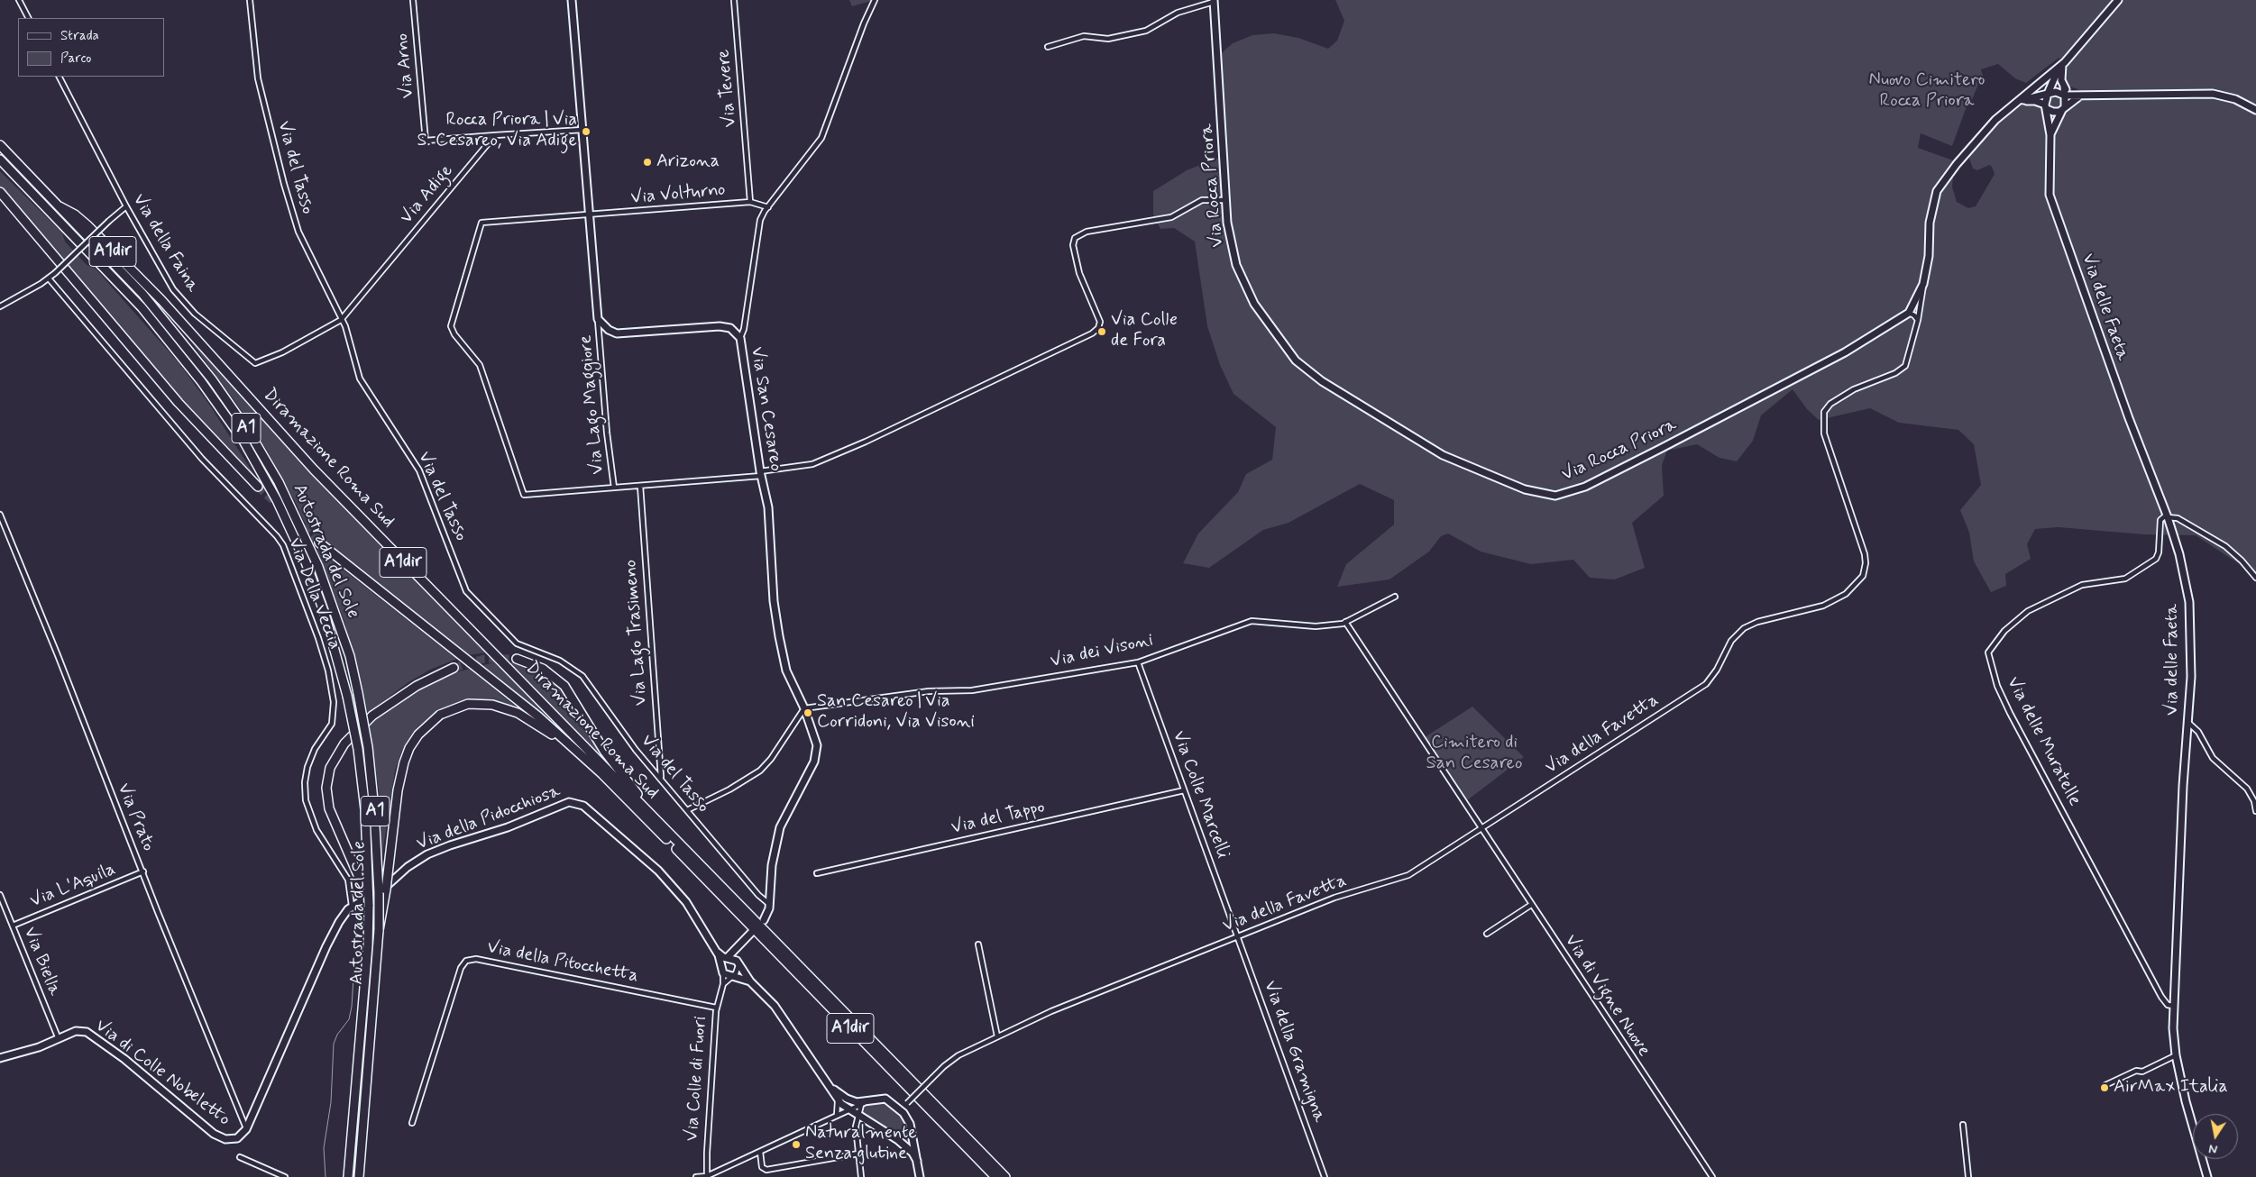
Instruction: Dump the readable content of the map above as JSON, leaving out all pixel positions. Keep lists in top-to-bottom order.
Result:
{
  "streets": {
    "highway": [
      "A1dir",
      "A1",
      "Diramazione Roma Sud",
      "Autostrada del Sole"
    ],
    "street": [
      "Via Arno",
      "Via Tevere",
      "Via del Tasso",
      "Via Rocca Priora",
      "Via Adige",
      "Via Volturno",
      "Via della Faina",
      "Via delle Faeta",
      "Via Lago Maggiore",
      "Via San Cesareo",
      "Via Della Veccia",
      "Via Lago Trasimeno",
      "Via dei Visoni",
      "Via della Favetta",
      "Via delle Muratelle",
      "Via Colle Marcelli",
      "Via Prato",
      "Via della Pidocchiosa",
      "Via del Tappo",
      "Via L'Aquila",
      "Via Biella",
      "Via della Pitocchetta",
      "Via di Vigne Nuove",
      "Via della Gramigna",
      "Via di Colle Nobeletto",
      "Via Colle di Fuori"
    ]
  },
  "crossings": [
    ["Via Arno", "Via Adige"],
    ["Via Tevere", "Via Volturno"],
    ["Via del Tasso", "Via Adige"],
    ["Via del Tasso", "Via della Faina"],
    ["Via del Tasso", "Via Lago Trasimeno"],
    ["Via Adige", "Via della Faina"],
    ["Via Volturno", "Via Lago Maggiore"],
    ["A1dir", "Diramazione Roma Sud"],
    ["Via delle Faeta", "Via delle Muratelle"],
    ["Via Lago Maggiore", "Via San Cesareo"],
    ["Via San Cesareo", "Via dei Visoni"],
    ["Diramazione Roma Sud", "Autostrada del Sole"],
    ["Via Della Veccia", "Via della Pidocchiosa"],
    ["Via dei Visoni", "Via Colle Marcelli"],
    ["Via dei Visoni", "Via di Vigne Nuove"],
    ["Via della Favetta", "Via Colle Marcelli"],
    ["Via della Favetta", "Via di Vigne Nuove"],
    ["Via della Favetta", "Via della Gramigna"],
    ["Via Colle Marcelli", "Via del Tappo"],
    ["Via Colle Marcelli", "Via della Gramigna"],
    ["Via Prato", "Via della Pidocchiosa"],
    ["Via Prato", "Via L'Aquila"],
    ["Via Prato", "Via di Colle Nobeletto"],
    ["Via della Pidocchiosa", "Via di Colle Nobeletto"],
    ["Via della Pidocchiosa", "Via Colle di Fuori"],
    ["Via L'Aquila", "Via Biella"],
    ["Via Biella", "Via di Colle Nobeletto"],
    ["Via della Pitocchetta", "Via Colle di Fuori"]
  ],
  "parks": ["Nuovo Cimitero Rocca Priora", "Cimitero di San Cesareo"],
  "places": [
    "Rocca Priora | Via S. Cesareo, Via Adige",
    "Arizona",
    "Via Colle de Fora",
    "San Cesareo | Via Corridoni, Via Visoni",
    "AirMax Italia",
    "Naturalmente Senza glutine"
  ],
  "legend": ["Strada", "Parco"],
  "north": "bottom"
}
